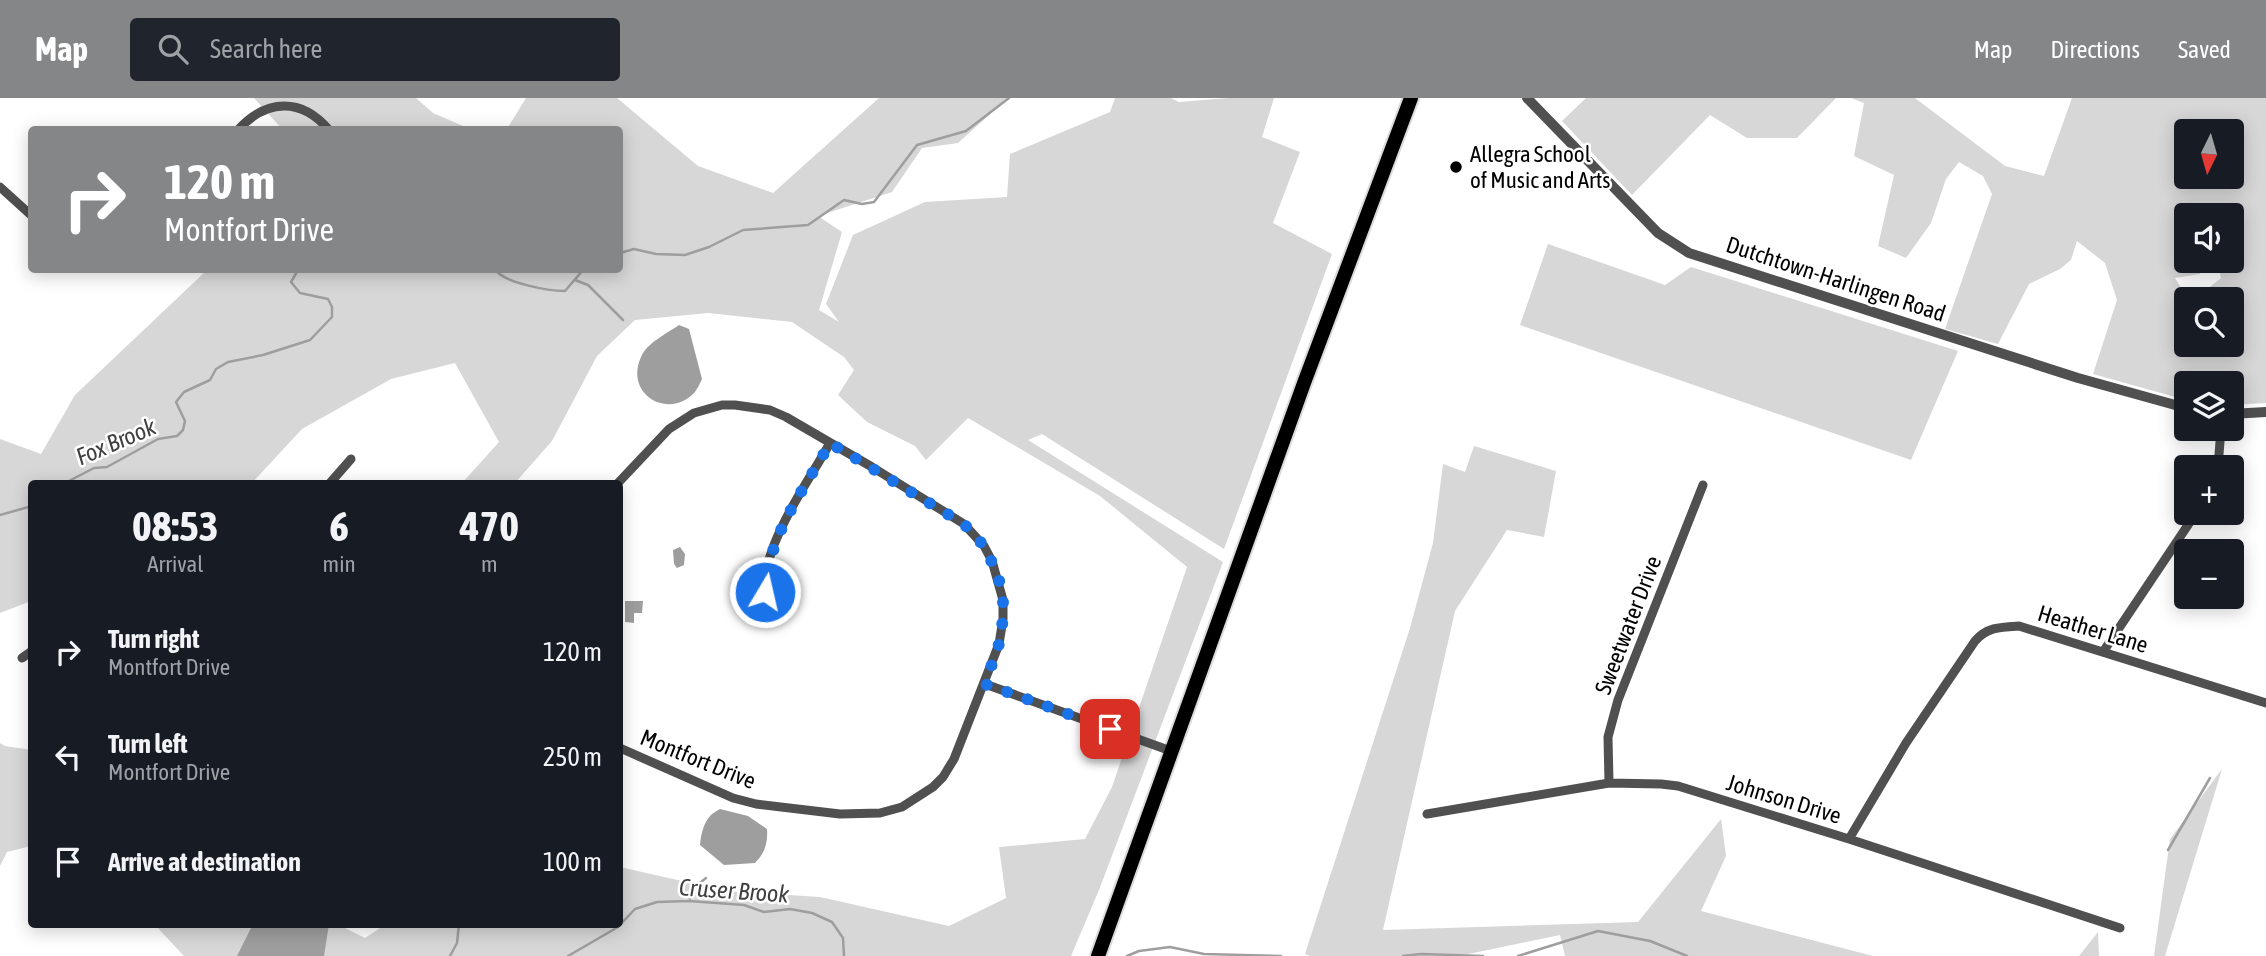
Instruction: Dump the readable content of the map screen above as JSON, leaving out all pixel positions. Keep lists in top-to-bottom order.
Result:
{
  "streets": {
    "street": [
      "Dutchtown-Harlingen Road",
      "Sweetwater Drive",
      "Heather Lane",
      "Montfort Drive",
      "Johnson Drive"
    ]
  },
  "crossings": [
    ["Sweetwater Drive", "Johnson Drive"],
    ["Heather Lane", "Johnson Drive"]
  ],
  "water": ["Fox Brook", "Cruser Brook"],
  "places": ["Allegra School of Music and Arts"],
  "north": "bottom",
  "page": {
    "header": "Map",
    "search": "Search here",
    "nav": ["Map", "Directions", "Saved"],
    "map_buttons": ["+", "−"],
    "turn": ["120 m", "Montfort Drive"],
    "eta": [
      "08:53",
      "Arrival",
      "6",
      "min",
      "470",
      "m"
    ],
    "list": [
      {
        "name": "Turn right",
        "note": "Montfort Drive",
        "value": "120 m"
      },
      {
        "name": "Turn left",
        "note": "Montfort Drive",
        "value": "250 m"
      },
      {
        "name": "Arrive at destination",
        "value": "100 m"
      }
    ]
  }
}
